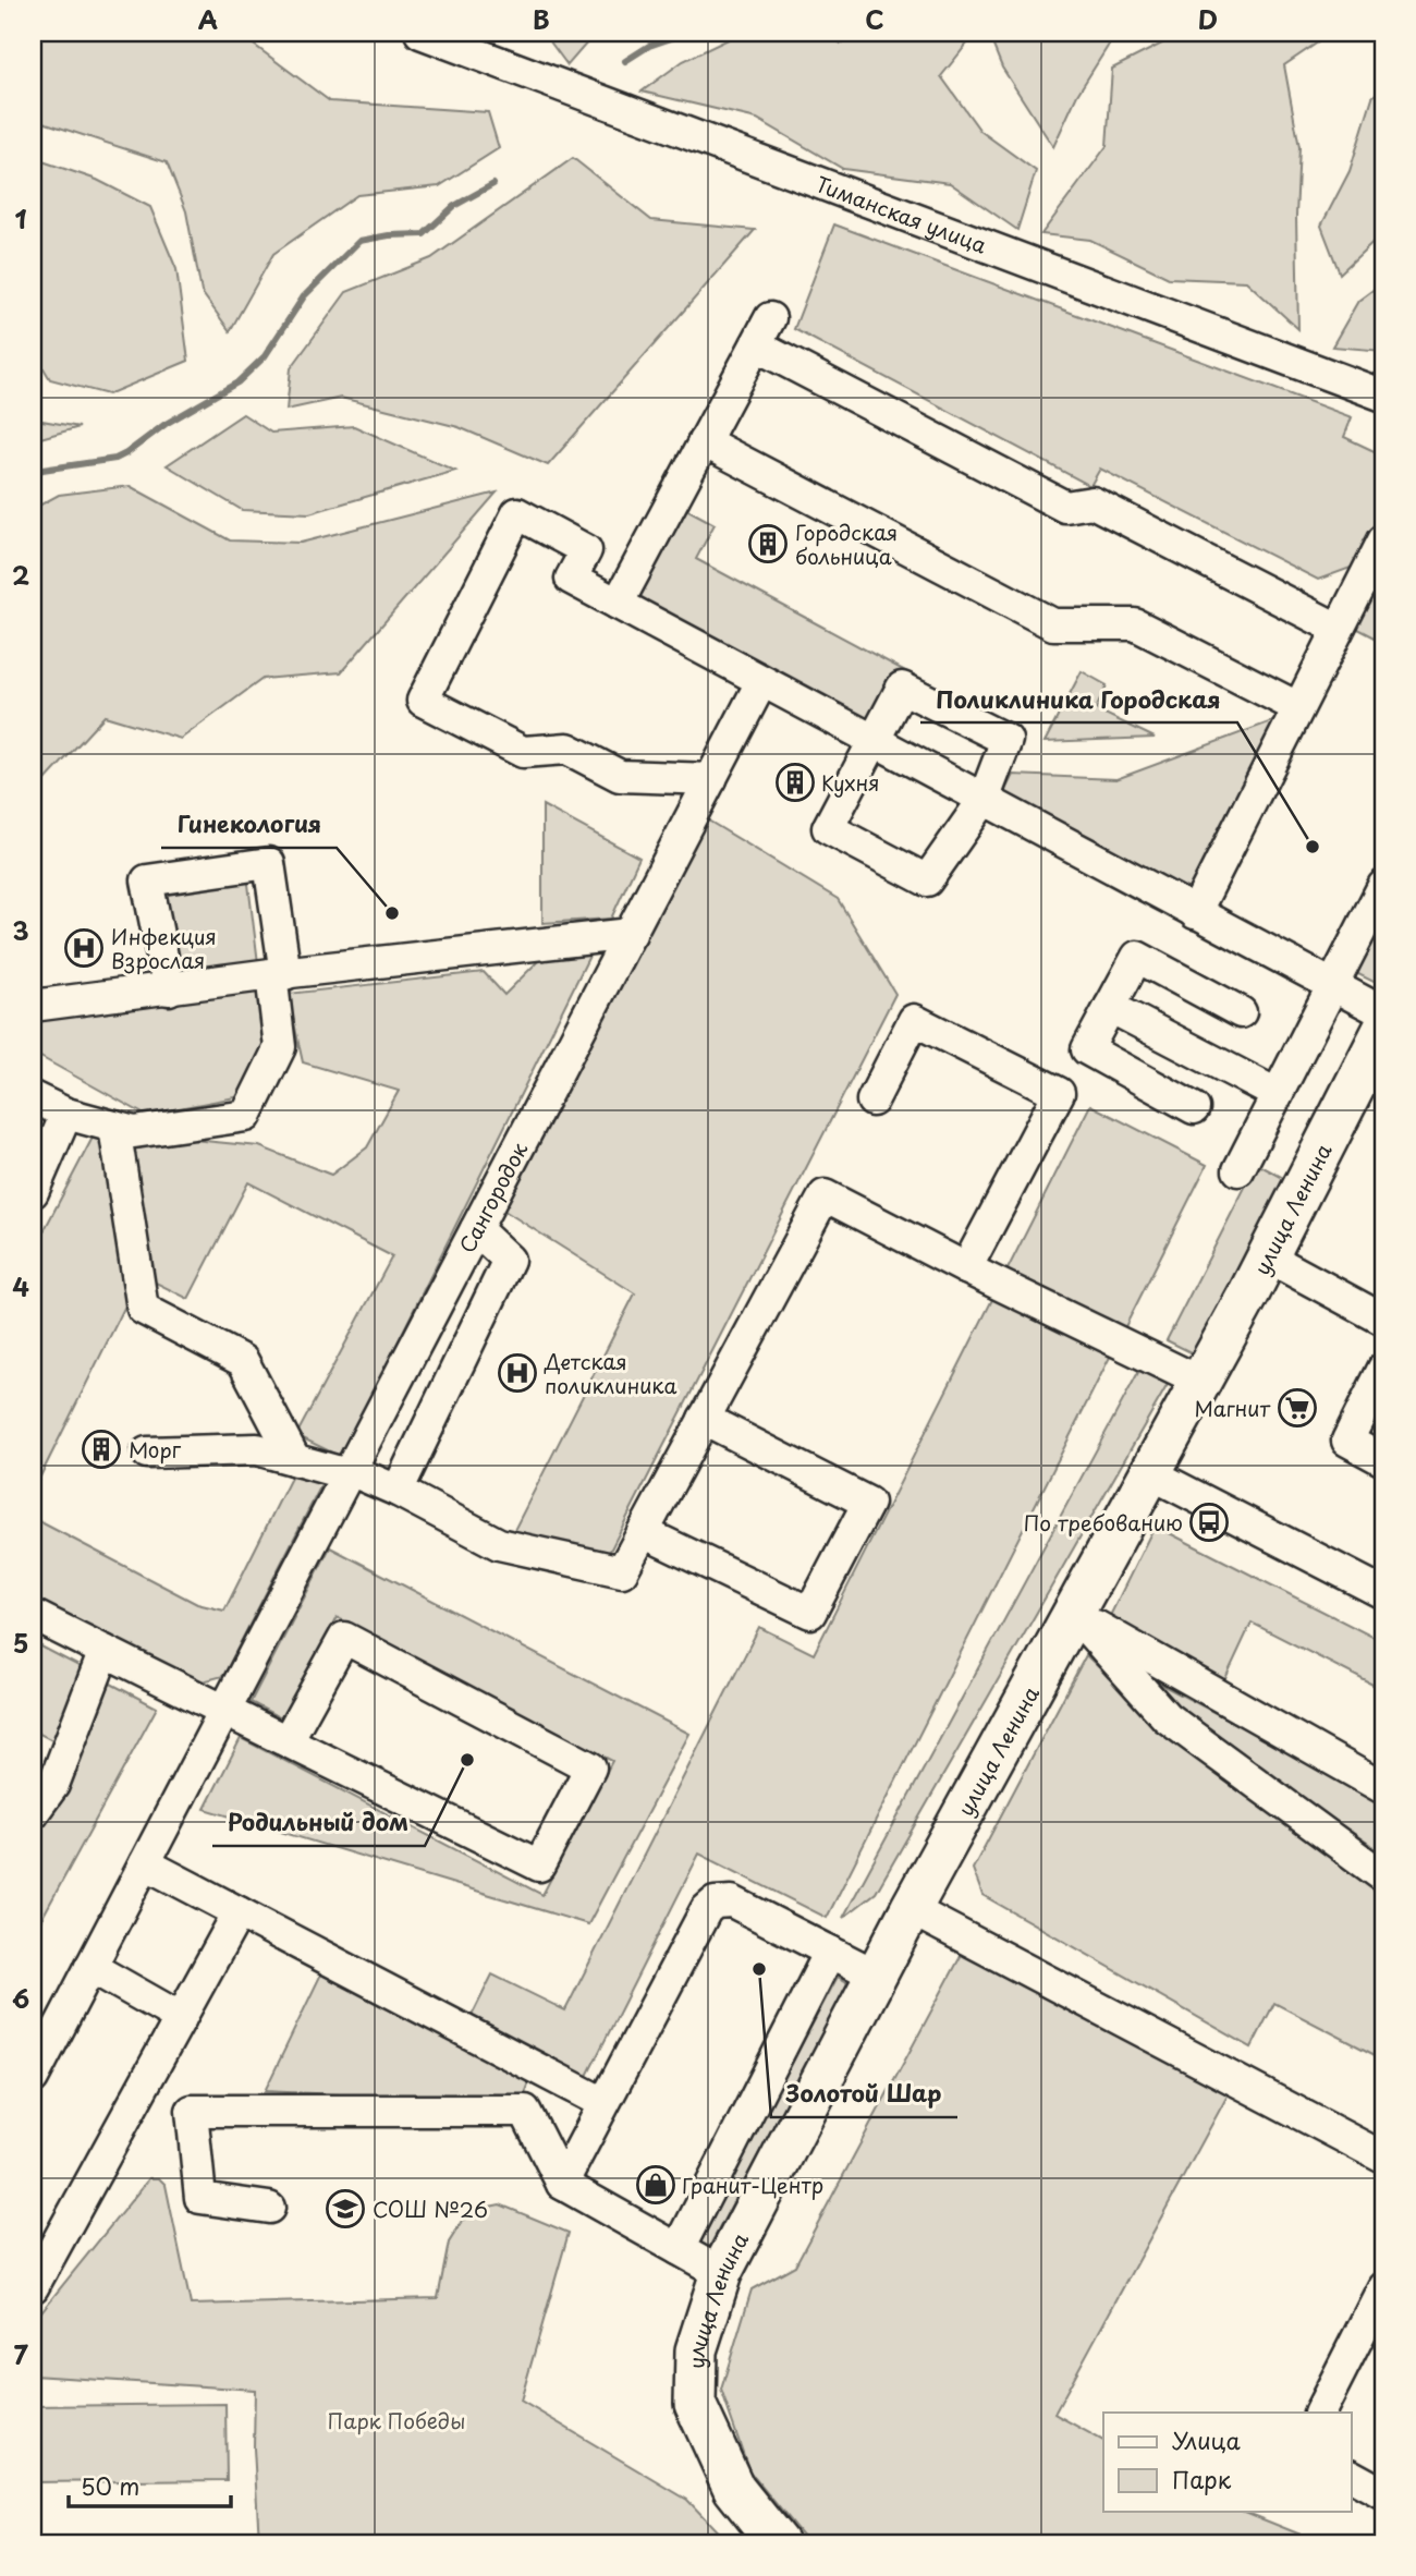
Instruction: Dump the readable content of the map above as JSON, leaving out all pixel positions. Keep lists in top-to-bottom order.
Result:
{
  "streets": {
    "main road": ["улица Ленина"],
    "street": ["Тиманская улица", "Сангородок"]
  },
  "parks": ["Парк Победы"],
  "places": {
    "building": ["Городская больница", "Кухня", "Морг"],
    "other": [
      "Поликлиника Городская",
      "Гинекология",
      "Родильный дом",
      "Золотой Шар"
    ],
    "hospital": ["Инфекция Взрослая", "Детская поликлиника"],
    "supermarket": ["Магнит"],
    "bus stop": ["По требованию"],
    "shop": ["Гранит-Центр"],
    "school or university": ["СОШ №26"]
  },
  "legend": ["Улица", "Парк"],
  "scale_bar": "50 m",
  "grid": {
    "columns": [
      "A",
      "B",
      "C",
      "D"
    ],
    "rows": [
      "1",
      "2",
      "3",
      "4",
      "5",
      "6",
      "7"
    ]
  }
}
